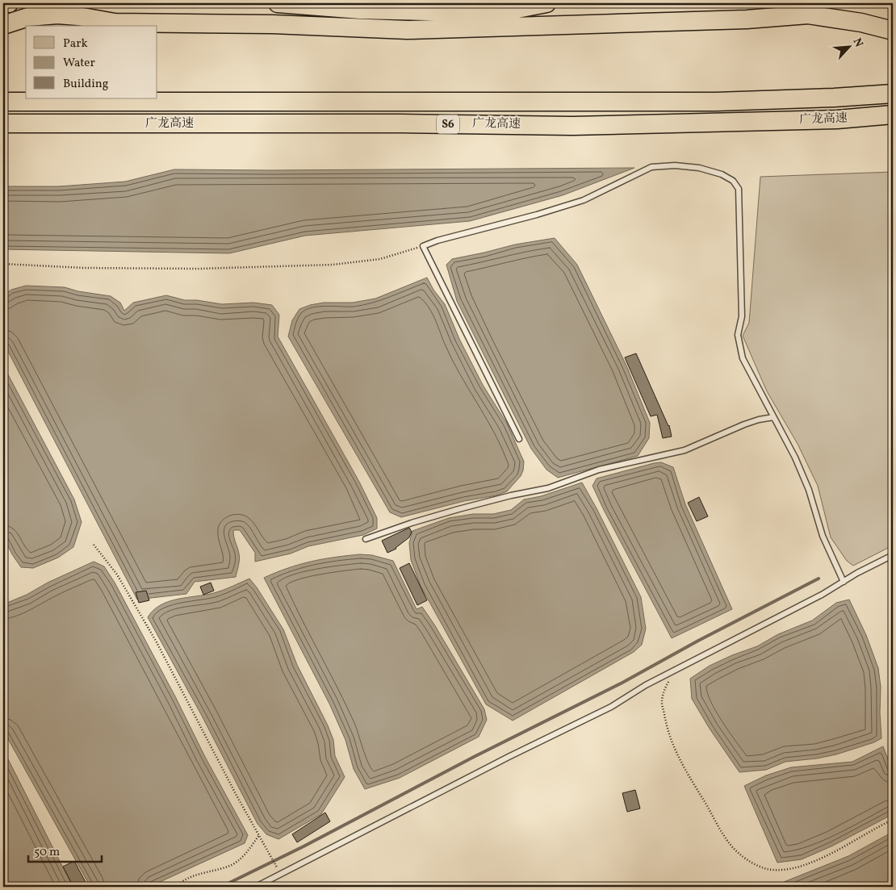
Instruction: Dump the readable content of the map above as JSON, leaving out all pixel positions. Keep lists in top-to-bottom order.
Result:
{
  "streets": {
    "highway": ["广龙高速", "S6"]
  },
  "legend": ["Park", "Water", "Building"],
  "scale_bar": "50 m",
  "north": "top right"
}
